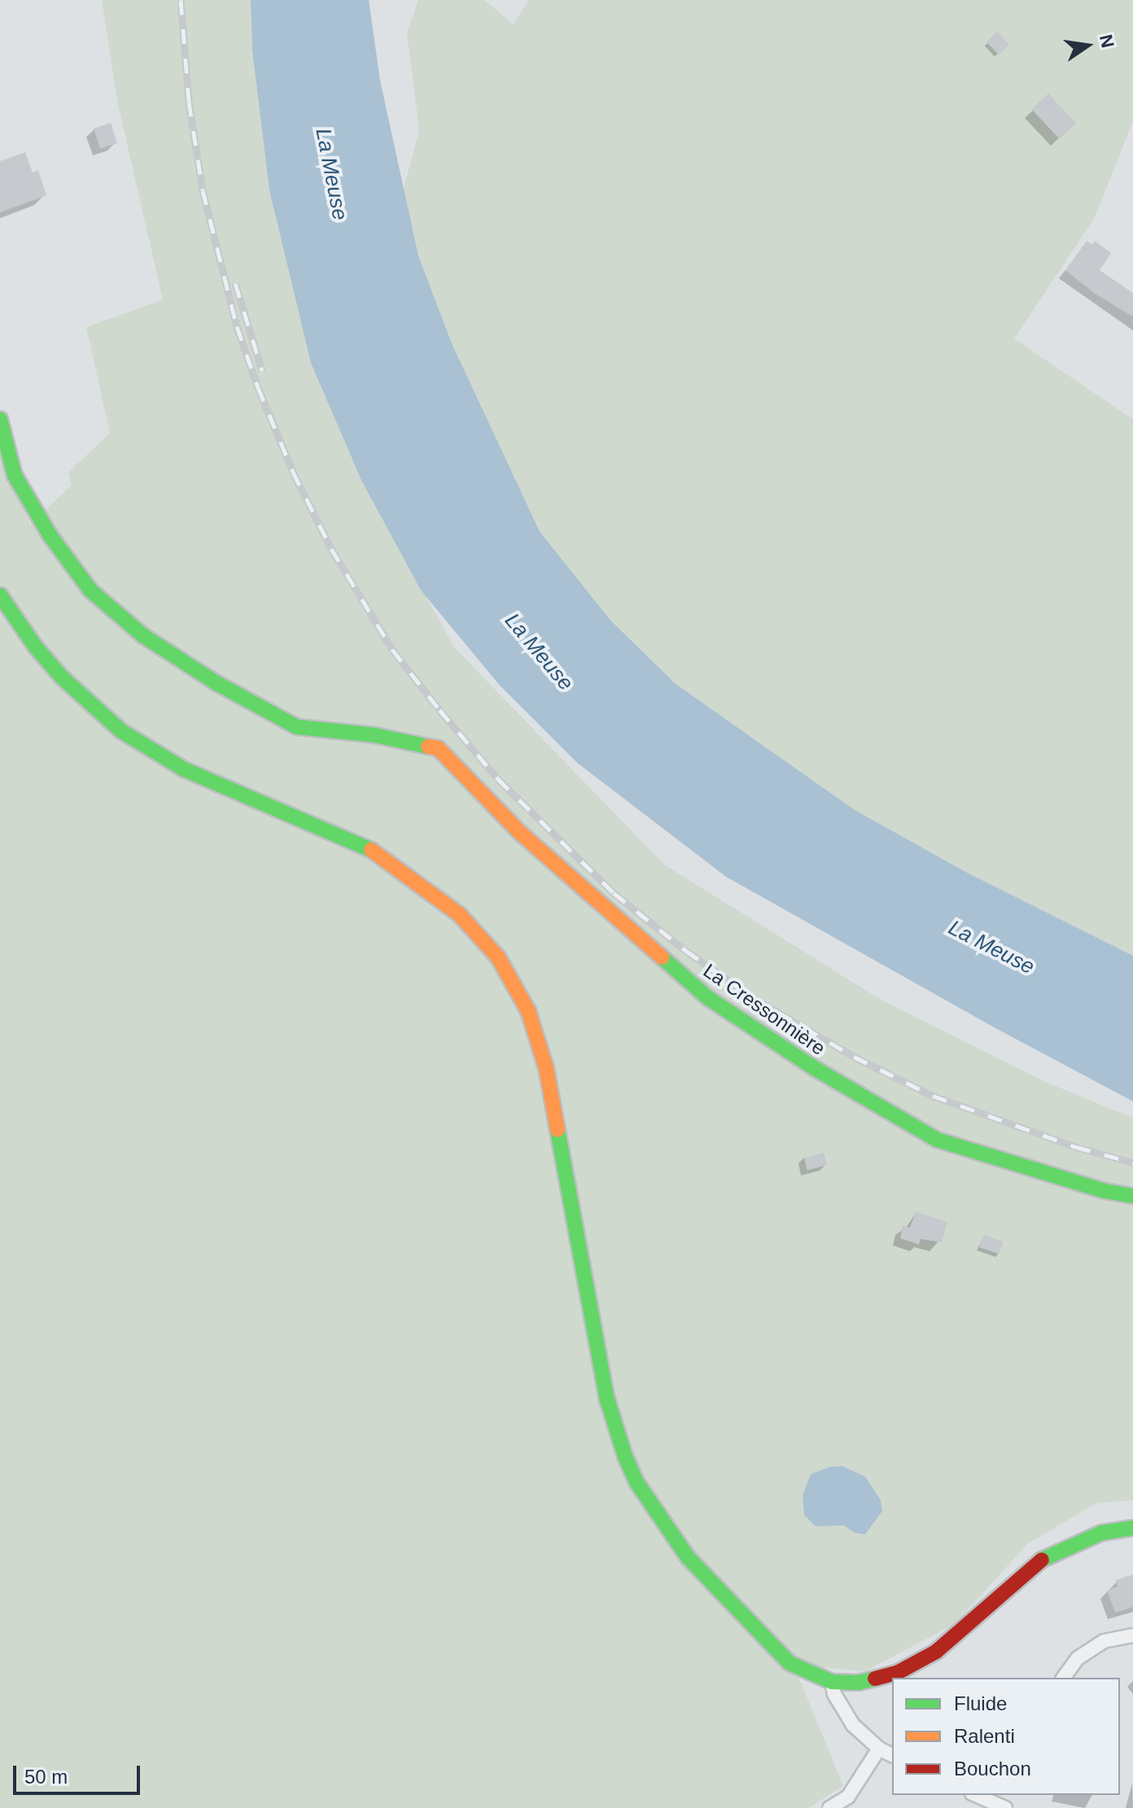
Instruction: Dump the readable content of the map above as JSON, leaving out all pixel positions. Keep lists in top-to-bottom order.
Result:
{
  "streets": {
    "street": ["La Cressonnière"]
  },
  "water": ["La Meuse"],
  "legend": ["Fluide", "Ralenti", "Bouchon"],
  "scale_bar": "50 m",
  "north": "right"
}
